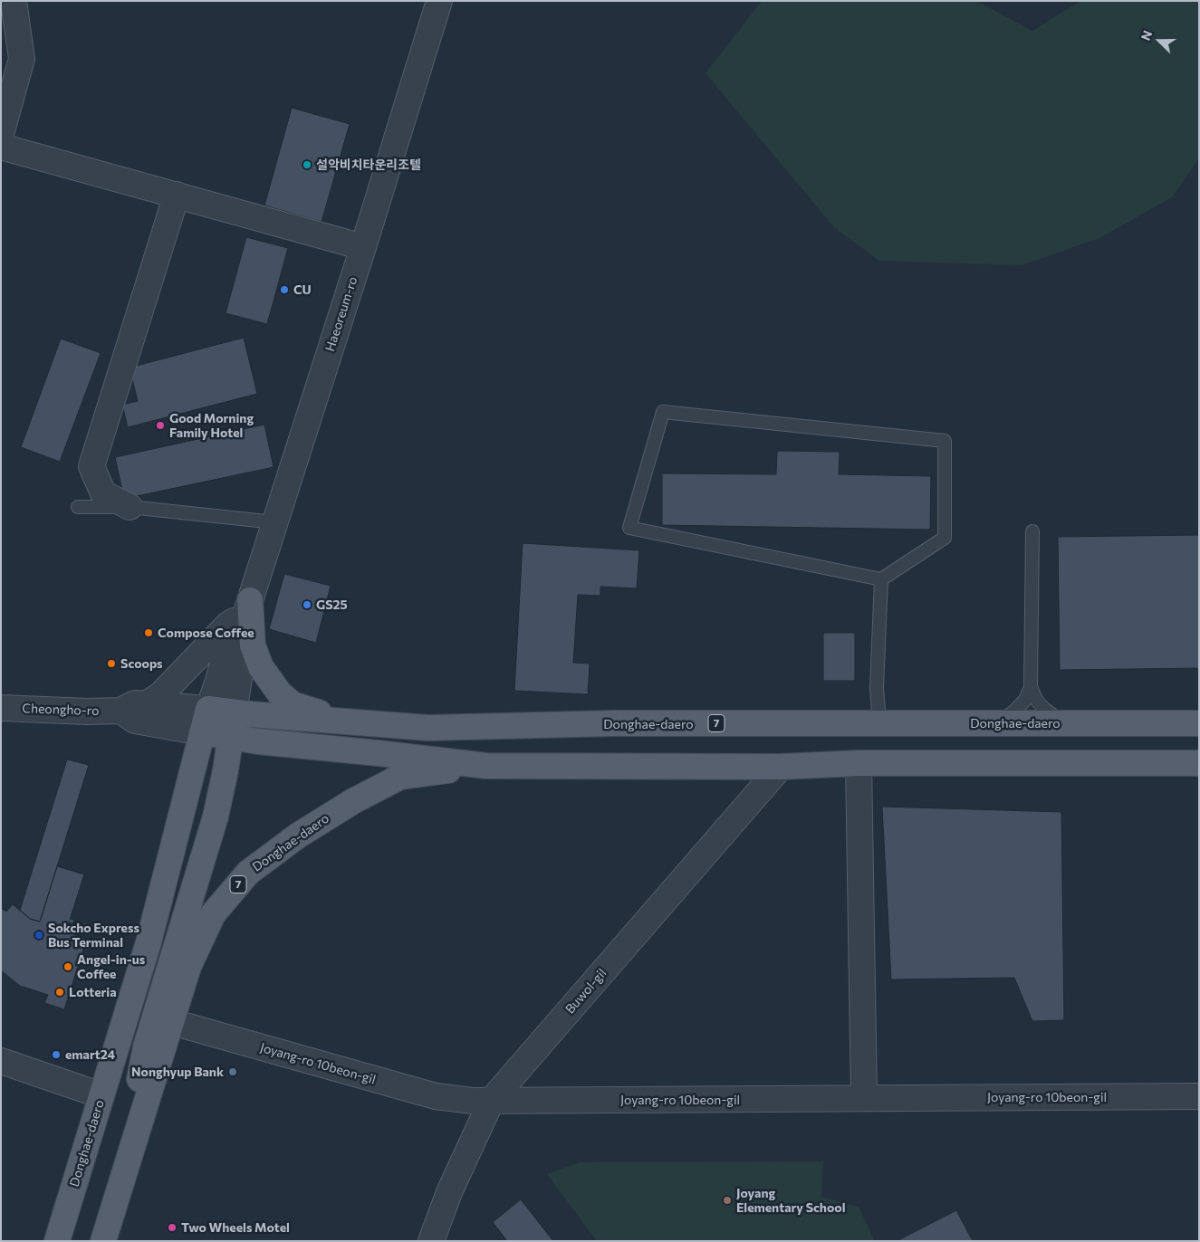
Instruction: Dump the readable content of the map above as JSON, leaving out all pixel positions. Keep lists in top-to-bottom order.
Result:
{
  "streets": {
    "main road": ["7", "Donghae-daero"],
    "street": [
      "Haeoreum-ro",
      "Cheongho-ro",
      "Buwol-gil",
      "Joyang-ro 10beon-gil"
    ]
  },
  "crossings": [
    ["Haeoreum-ro", "Cheongho-ro"],
    ["Haeoreum-ro", "Donghae-daero"],
    ["Cheongho-ro", "Donghae-daero"],
    ["Donghae-daero", "Buwol-gil"],
    ["Donghae-daero", "Joyang-ro 10beon-gil"],
    ["Buwol-gil", "Joyang-ro 10beon-gil"]
  ],
  "places": [
    "설악비치타운리조텔",
    "CU",
    "Good Morning Family Hotel",
    "GS25",
    "Compose Coffee",
    "Scoops",
    "Sokcho Express Bus Terminal",
    "Angel-in-us Coffee",
    "Lotteria",
    "emart24",
    "Nonghyup Bank",
    "Joyang Elementary School",
    "Two Wheels Motel"
  ],
  "north": "left"
}
